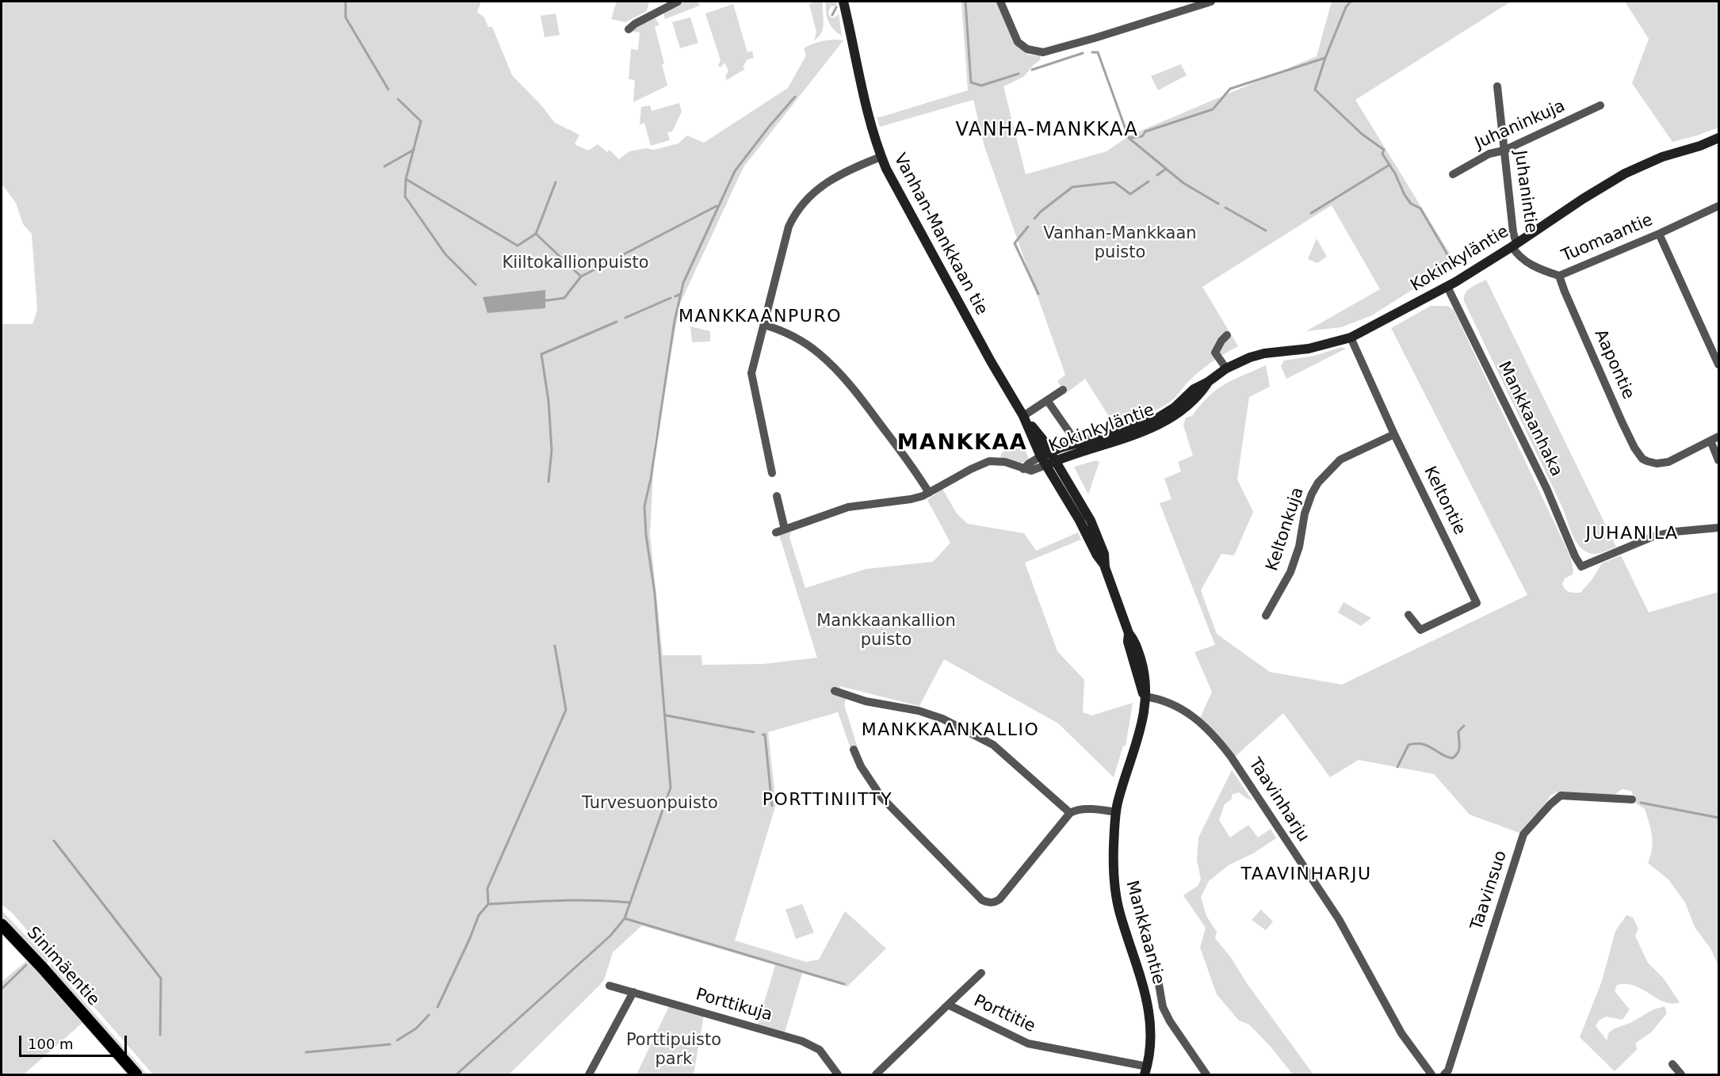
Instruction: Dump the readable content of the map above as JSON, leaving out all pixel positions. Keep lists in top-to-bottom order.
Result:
{
  "streets": {
    "main road": [
      "Vanhan-Mankkaan tie",
      "Kokinkyläntie",
      "Mankkaantie",
      "Sinimäentie"
    ],
    "street": [
      "Juhaninkuja",
      "Juhanintie",
      "Tuomaantie",
      "Aapontie",
      "Mankkaanhaka",
      "Keltontie",
      "Keltonkuja",
      "Taavinharju",
      "Taavinsuo",
      "Porttikuja",
      "Porttitie"
    ]
  },
  "crossings": [
    ["Juhaninkuja", "Juhanintie"],
    ["Juhanintie", "Tuomaantie"],
    ["Juhanintie", "Kokinkyläntie"],
    ["Vanhan-Mankkaan tie", "Kokinkyläntie"],
    ["Vanhan-Mankkaan tie", "Mankkaantie"],
    ["Tuomaantie", "Kokinkyläntie"],
    ["Tuomaantie", "Aapontie"],
    ["Kokinkyläntie", "Mankkaanhaka"],
    ["Kokinkyläntie", "Keltontie"],
    ["Kokinkyläntie", "Mankkaantie"],
    ["Keltontie", "Keltonkuja"],
    ["Taavinharju", "Mankkaantie"],
    ["Mankkaantie", "Porttitie"]
  ],
  "districts": [
    "VANHA-MANKKAA",
    "MANKKAANPURO",
    "MANKKAA",
    "JUHANILA",
    "MANKKAANKALLIO",
    "PORTTINIITTY",
    "TAAVINHARJU"
  ],
  "parks": [
    "Vanhan-Mankkaan puisto",
    "Kiiltokallionpuisto",
    "Mankkaankallion puisto",
    "Turvesuonpuisto",
    "Porttipuisto park"
  ],
  "scale_bar": "100 m"
}
